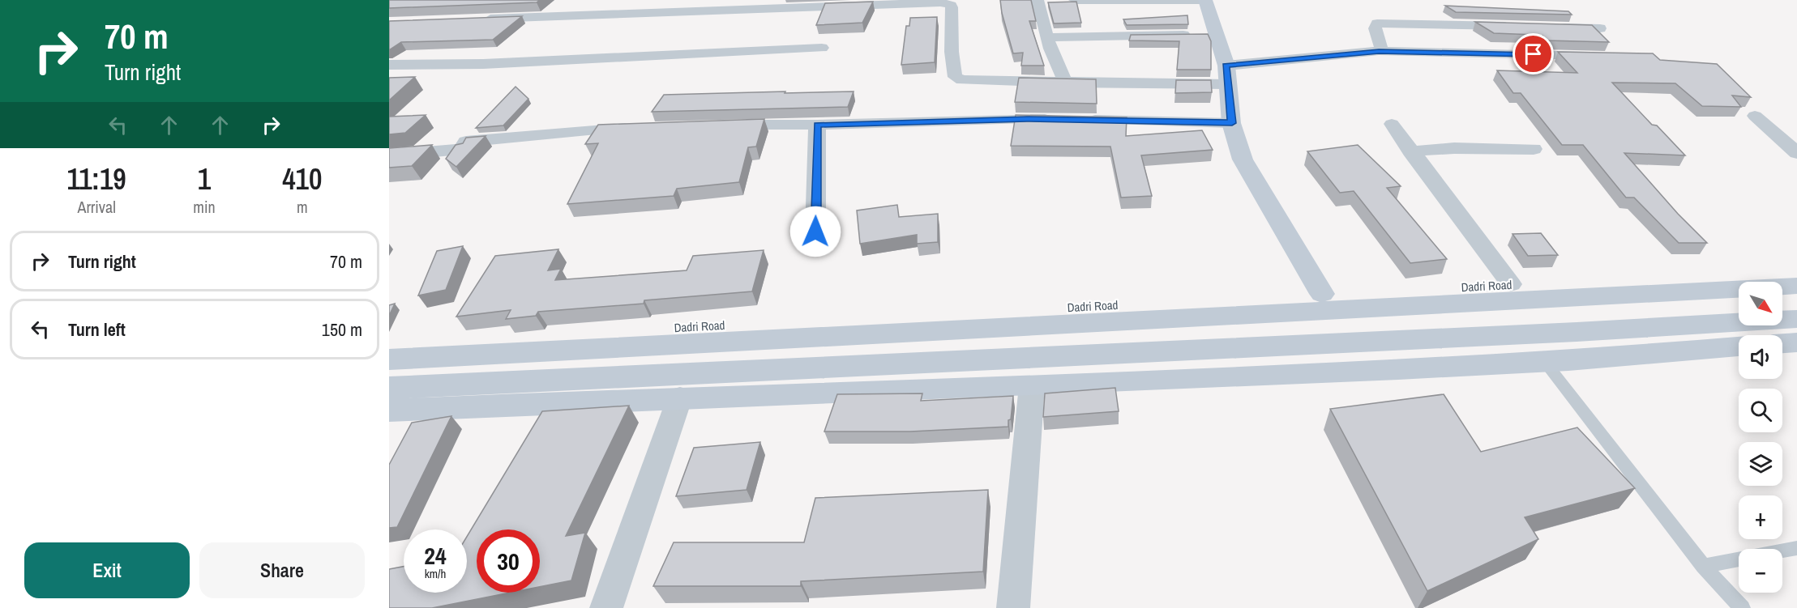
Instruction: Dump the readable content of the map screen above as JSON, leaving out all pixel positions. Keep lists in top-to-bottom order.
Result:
{
  "streets": {
    "street": ["Dadri Road"]
  },
  "north": "bottom right",
  "page": {
    "turn": ["70 m", "Turn right"],
    "eta": [
      "11:19",
      "Arrival",
      "1",
      "min",
      "410",
      "m"
    ],
    "list": [
      {
        "name": "Turn right",
        "value": "70 m"
      },
      {
        "name": "Turn left",
        "value": "150 m"
      }
    ],
    "map_buttons": ["+", "−"],
    "speed": "24 km/h",
    "limit": "30",
    "buttons": ["Exit", "Share"]
  }
}
